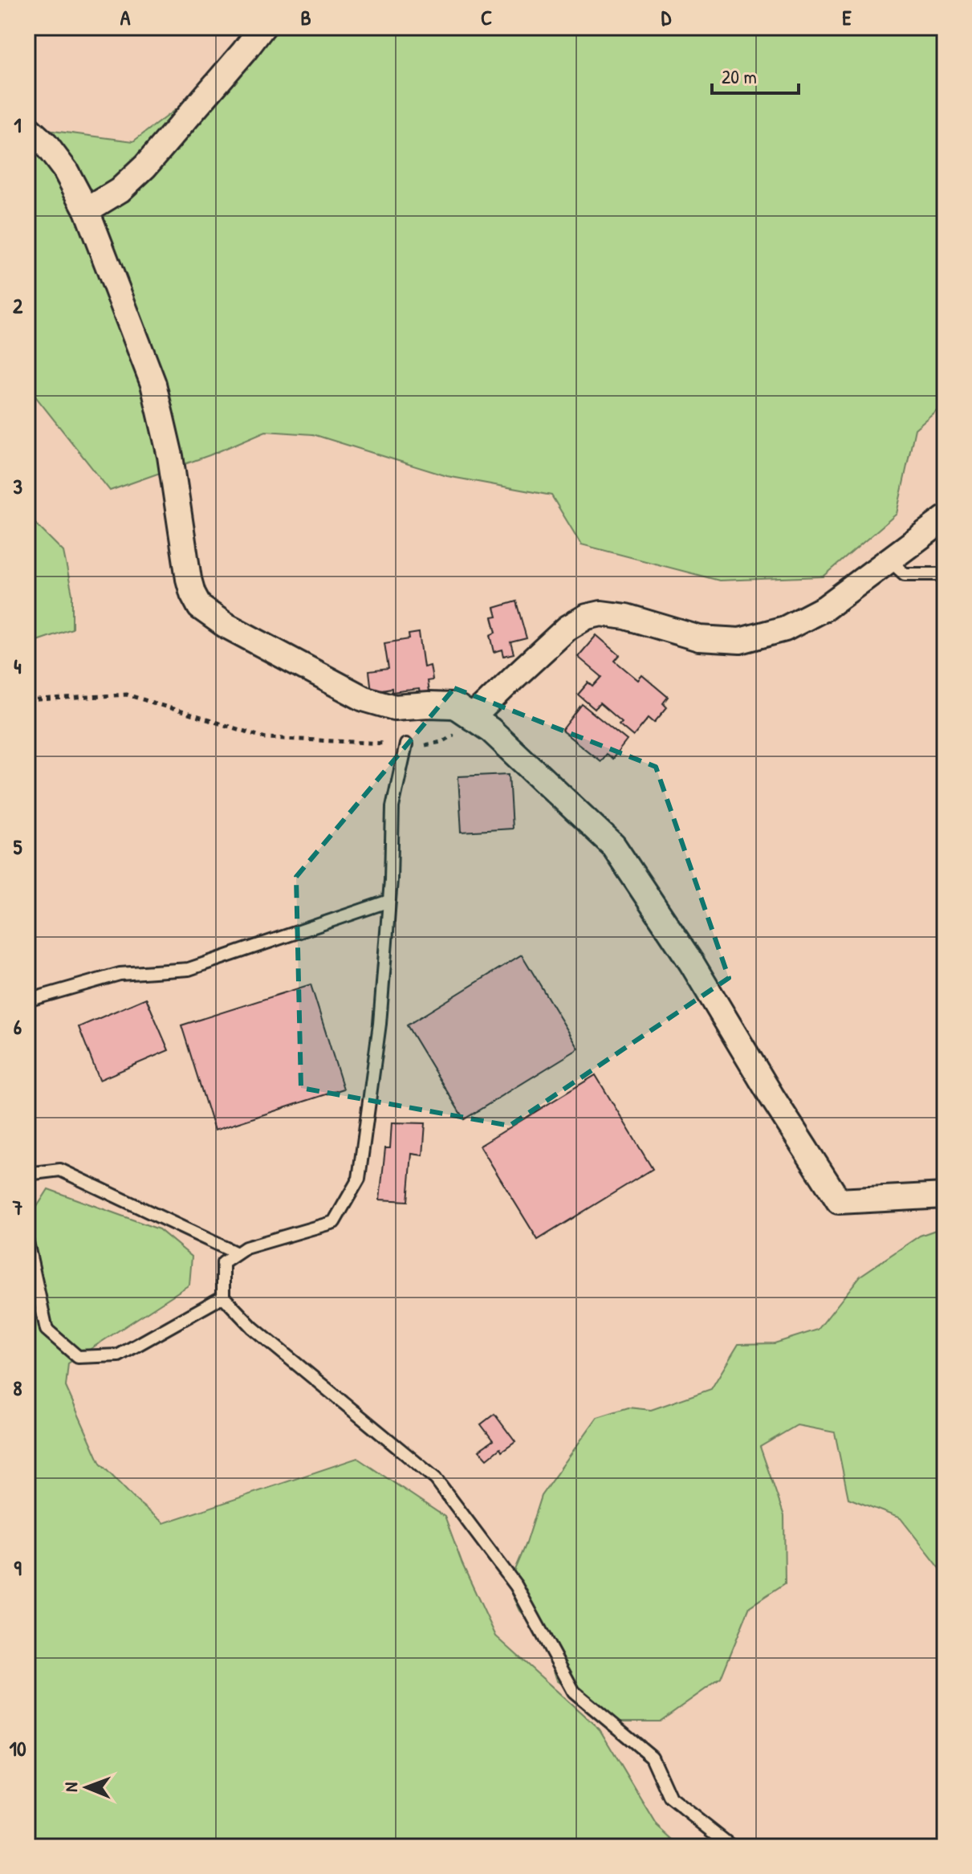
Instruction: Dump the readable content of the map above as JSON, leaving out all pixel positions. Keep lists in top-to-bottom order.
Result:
{
  "scale_bar": "20 m",
  "north": "left",
  "grid": {
    "columns": [
      "A",
      "B",
      "C",
      "D",
      "E"
    ],
    "rows": [
      "1",
      "2",
      "3",
      "4",
      "5",
      "6",
      "7",
      "8",
      "9",
      "10"
    ]
  }
}
